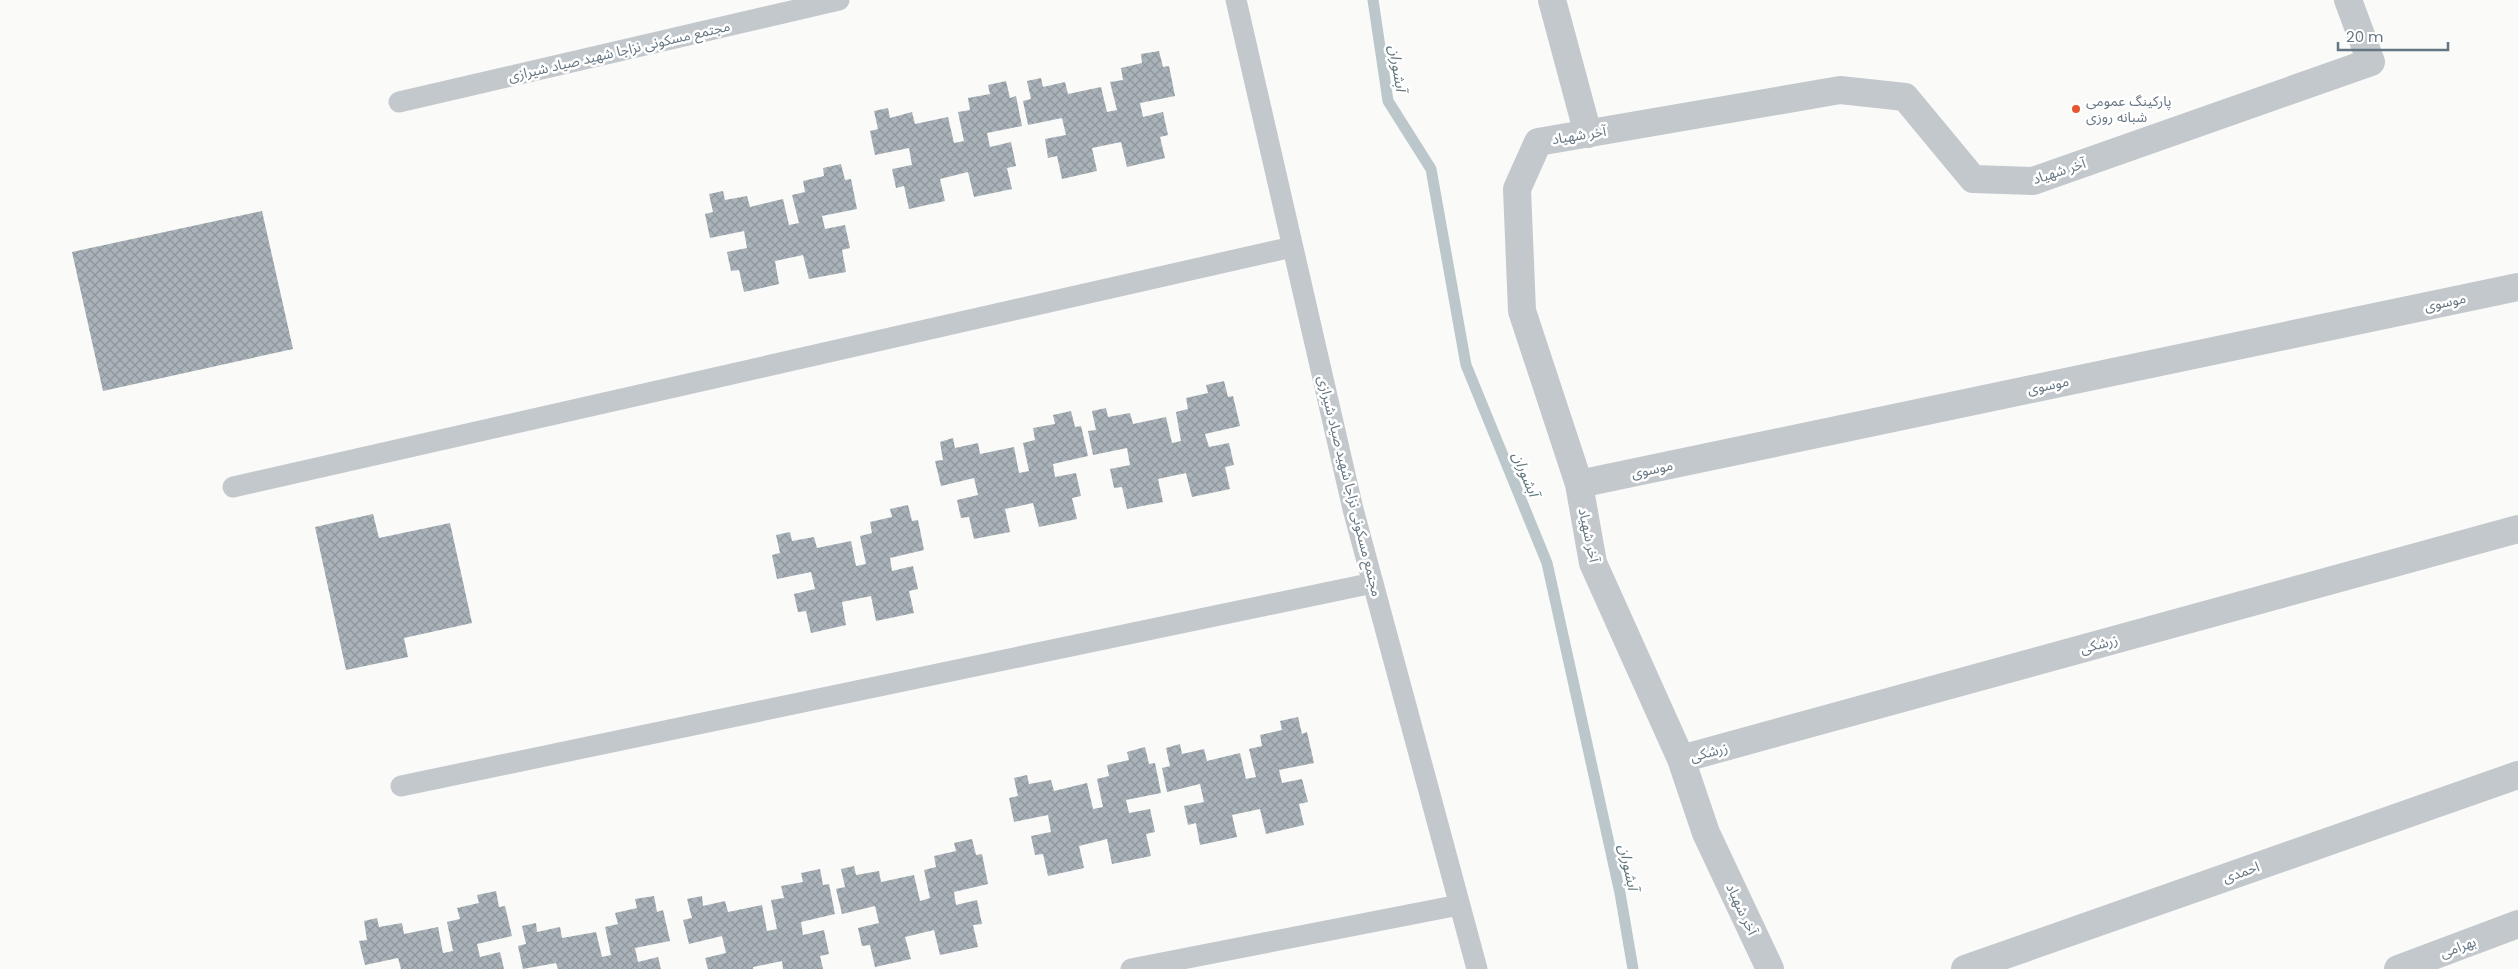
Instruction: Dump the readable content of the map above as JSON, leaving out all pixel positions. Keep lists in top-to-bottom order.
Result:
{
  "streets": {
    "street": [
      "آخر شهیاد",
      "موسوی",
      "زرشکی",
      "احمدی",
      "بهرامی"
    ],
    "lane": ["مجتمع مسکونی نزاجا شهید صیاد شیرازی"]
  },
  "crossings": [
    ["آخر شهیاد", "موسوی"],
    ["آخر شهیاد", "زرشکی"]
  ],
  "water": ["آبشوران"],
  "places": ["پارکینگ عمومی شبانه روزی"],
  "scale_bar": "20 m"
}
